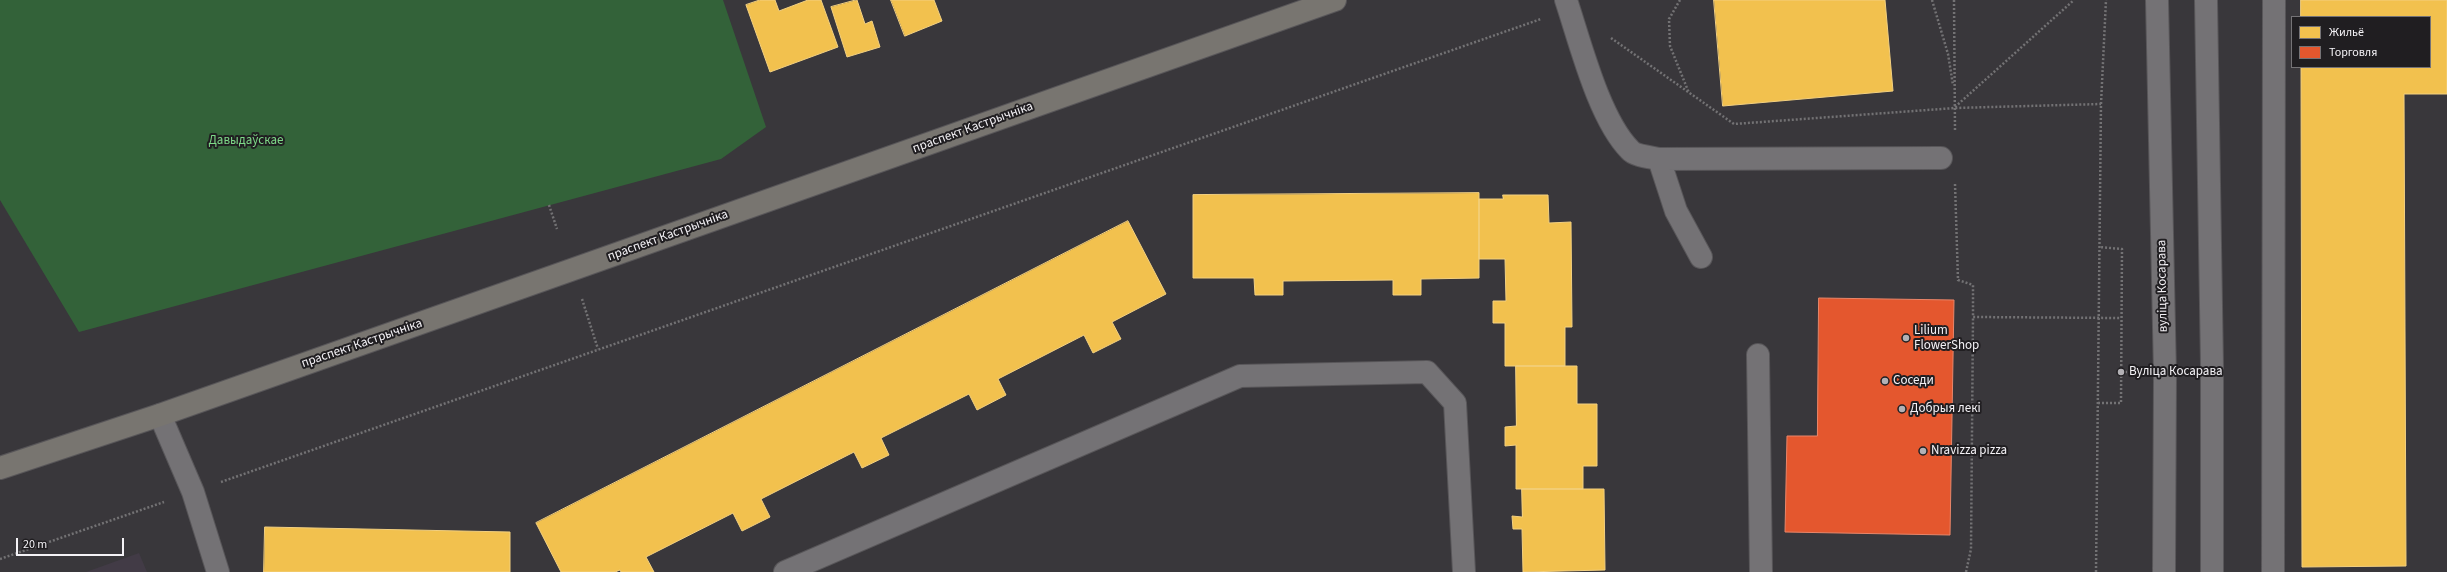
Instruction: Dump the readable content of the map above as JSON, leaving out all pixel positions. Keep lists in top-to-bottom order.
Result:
{
  "streets": {
    "main road": ["праспект Кастрычніка"],
    "street": ["вуліца Косарава"]
  },
  "parks": ["Давыдаўскае"],
  "places": [
    "Lilium FlowerShop",
    "Вуліца Косарава",
    "Соседи",
    "Добрыя лекі",
    "Nravizza pizza"
  ],
  "legend": ["Жильё", "Торговля"],
  "scale_bar": "20 m"
}
